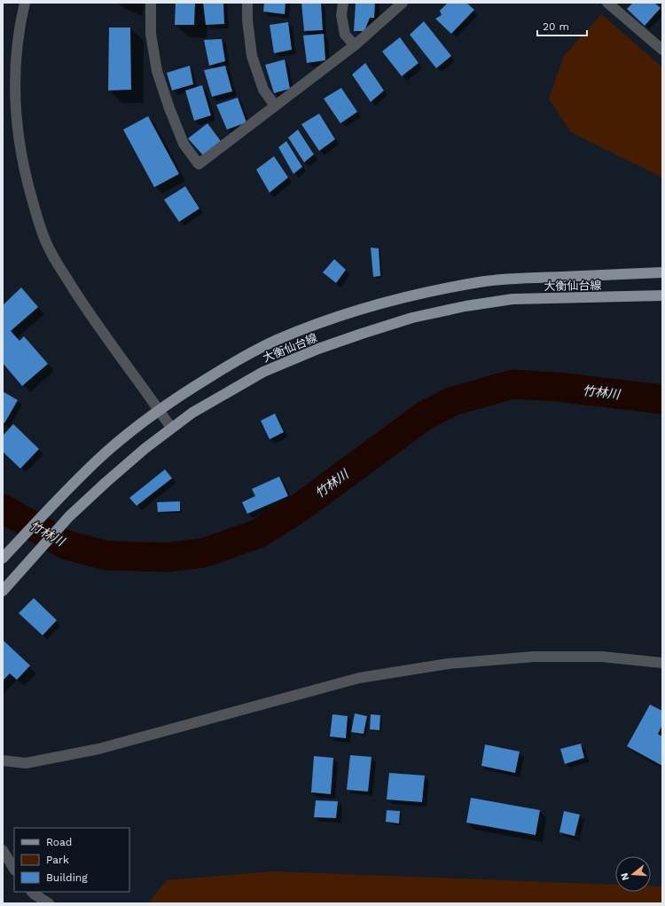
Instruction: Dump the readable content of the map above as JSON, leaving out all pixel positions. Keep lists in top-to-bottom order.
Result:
{
  "streets": {
    "main road": ["大衡仙台線"]
  },
  "water": ["竹林川"],
  "legend": ["Road", "Park", "Building"],
  "scale_bar": "20 m",
  "north": "left"
}
